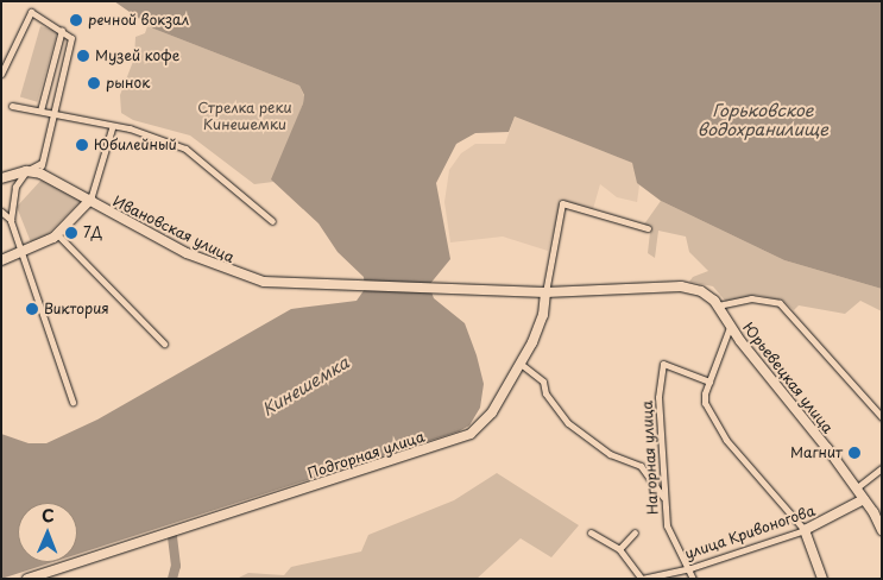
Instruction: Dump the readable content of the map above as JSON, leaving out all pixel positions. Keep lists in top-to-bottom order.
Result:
{
  "streets": {
    "main road": [
      "Ивановская улица",
      "Юрьевецкая улица",
      "Подгорная улица",
      "улица Кривоногова"
    ],
    "street": ["Нагорная улица"]
  },
  "crossings": [
    ["Ивановская улица", "Юрьевецкая улица"],
    ["Юрьевецкая улица", "Подгорная улица"],
    ["Юрьевецкая улица", "улица Кривоногова"],
    ["Нагорная улица", "улица Кривоногова"]
  ],
  "water": ["Горьковское водохранилище", "Кинешемка"],
  "parks": ["Стрелка реки Кинешемки"],
  "places": [
    "речной вокзал",
    "Музей кофе",
    "рынок",
    "Юбилейный",
    "7Д",
    "Виктория",
    "Магнит"
  ],
  "north": "top"
}
